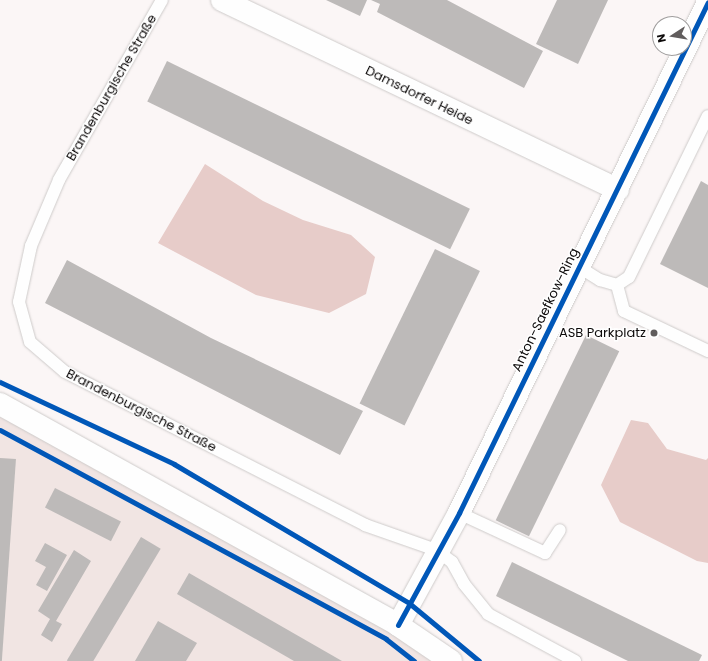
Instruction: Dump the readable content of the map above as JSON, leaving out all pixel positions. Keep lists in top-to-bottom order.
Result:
{
  "streets": {
    "street": ["Damsdorfer Heide", "Anton-Saefkow-Ring"],
    "lane": ["Brandenburgische Straße"]
  },
  "crossings": [
    ["Brandenburgische Straße", "Anton-Saefkow-Ring"],
    ["Damsdorfer Heide", "Anton-Saefkow-Ring"]
  ],
  "places": ["ASB Parkplatz"],
  "north": "left"
}
